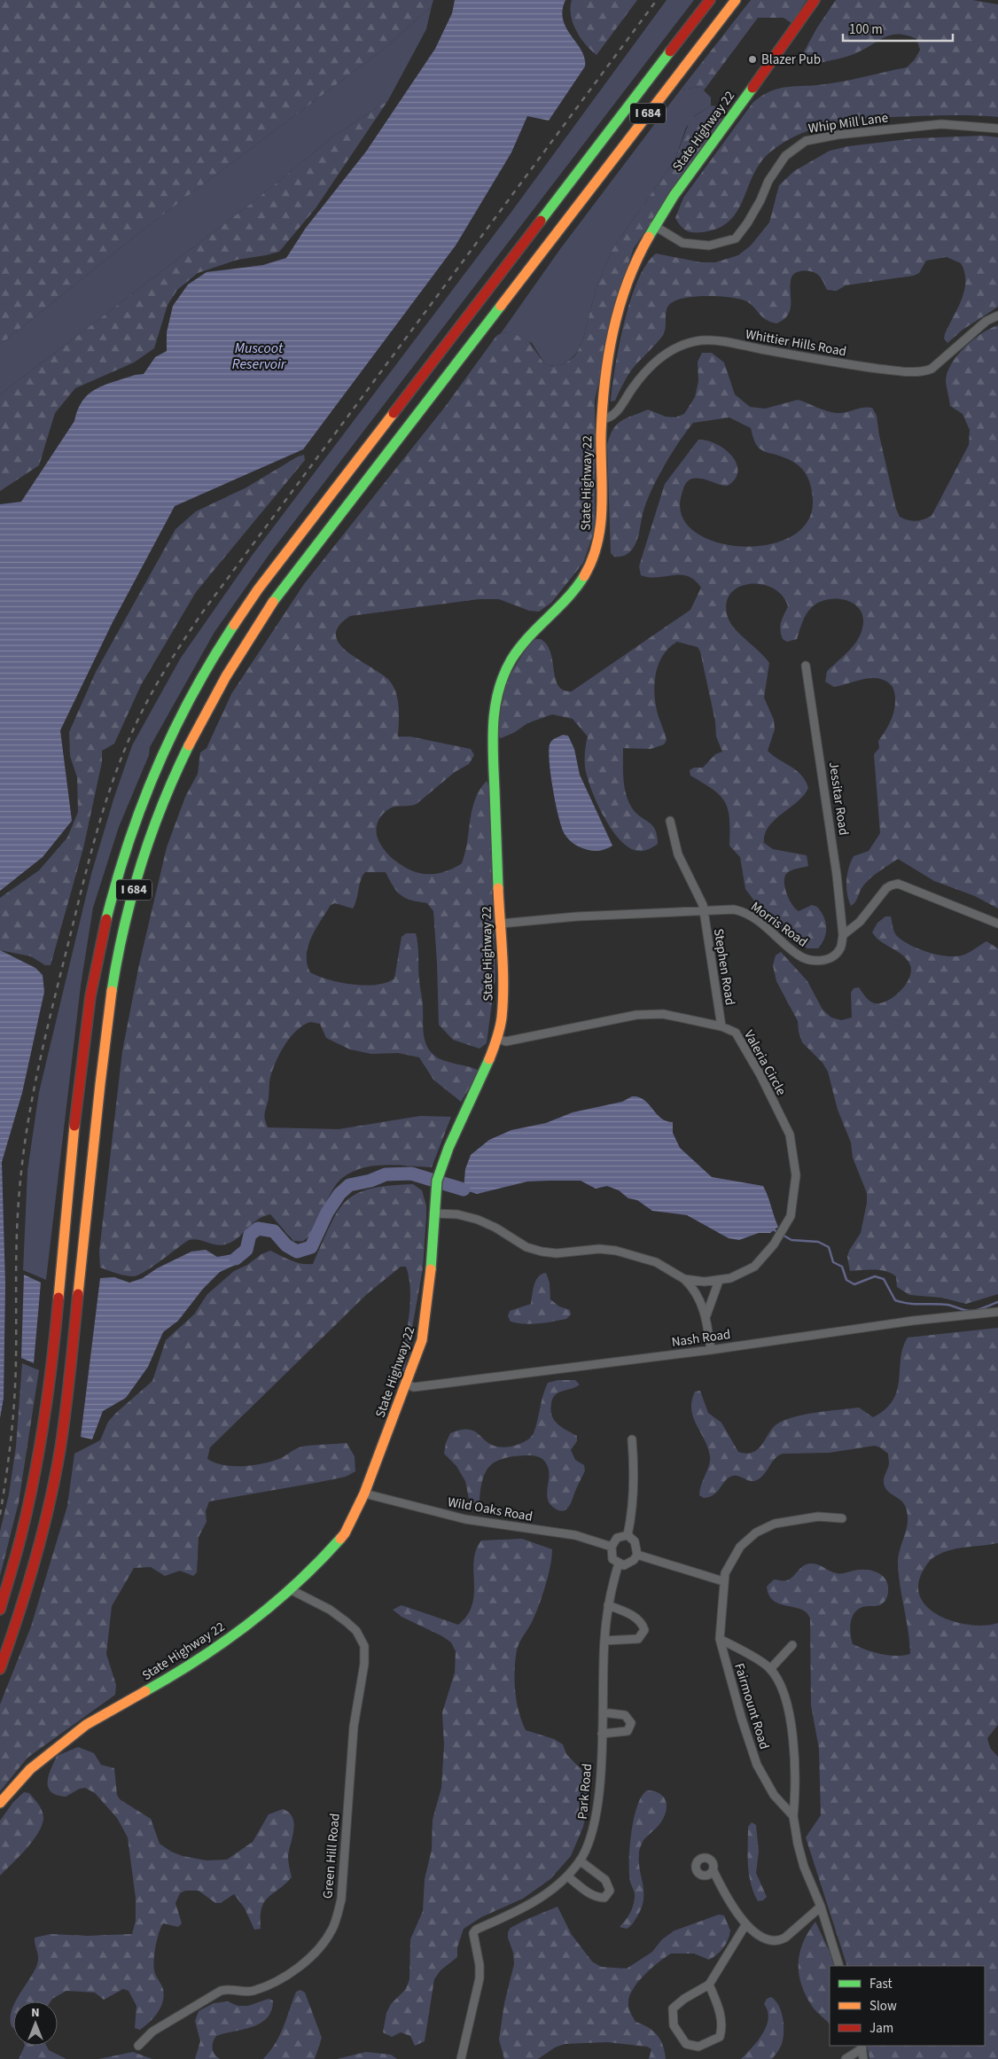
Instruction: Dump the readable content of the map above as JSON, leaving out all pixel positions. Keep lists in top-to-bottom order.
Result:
{
  "streets": {
    "main road": ["I 684", "State Highway 22"],
    "street": [
      "Whip Mill Lane",
      "Whittier Hills Road",
      "Jessitar Road",
      "Morris Road",
      "Stephen Road",
      "Valeria Circle",
      "Nash Road",
      "Wild Oaks Road",
      "Fairmount Road",
      "Park Road",
      "Green Hill Road"
    ]
  },
  "crossings": [
    ["Whip Mill Lane", "State Highway 22"],
    ["State Highway 22", "Whittier Hills Road"],
    ["State Highway 22", "Morris Road"],
    ["State Highway 22", "Valeria Circle"],
    ["State Highway 22", "Nash Road"],
    ["State Highway 22", "Wild Oaks Road"],
    ["State Highway 22", "Green Hill Road"],
    ["Jessitar Road", "Morris Road"],
    ["Morris Road", "Stephen Road"],
    ["Stephen Road", "Valeria Circle"],
    ["Valeria Circle", "Nash Road"],
    ["Wild Oaks Road", "Park Road"]
  ],
  "water": ["Muscoot Reservoir"],
  "places": ["Blazer Pub"],
  "legend": ["Fast", "Slow", "Jam"],
  "scale_bar": "100 m",
  "north": "top"
}
